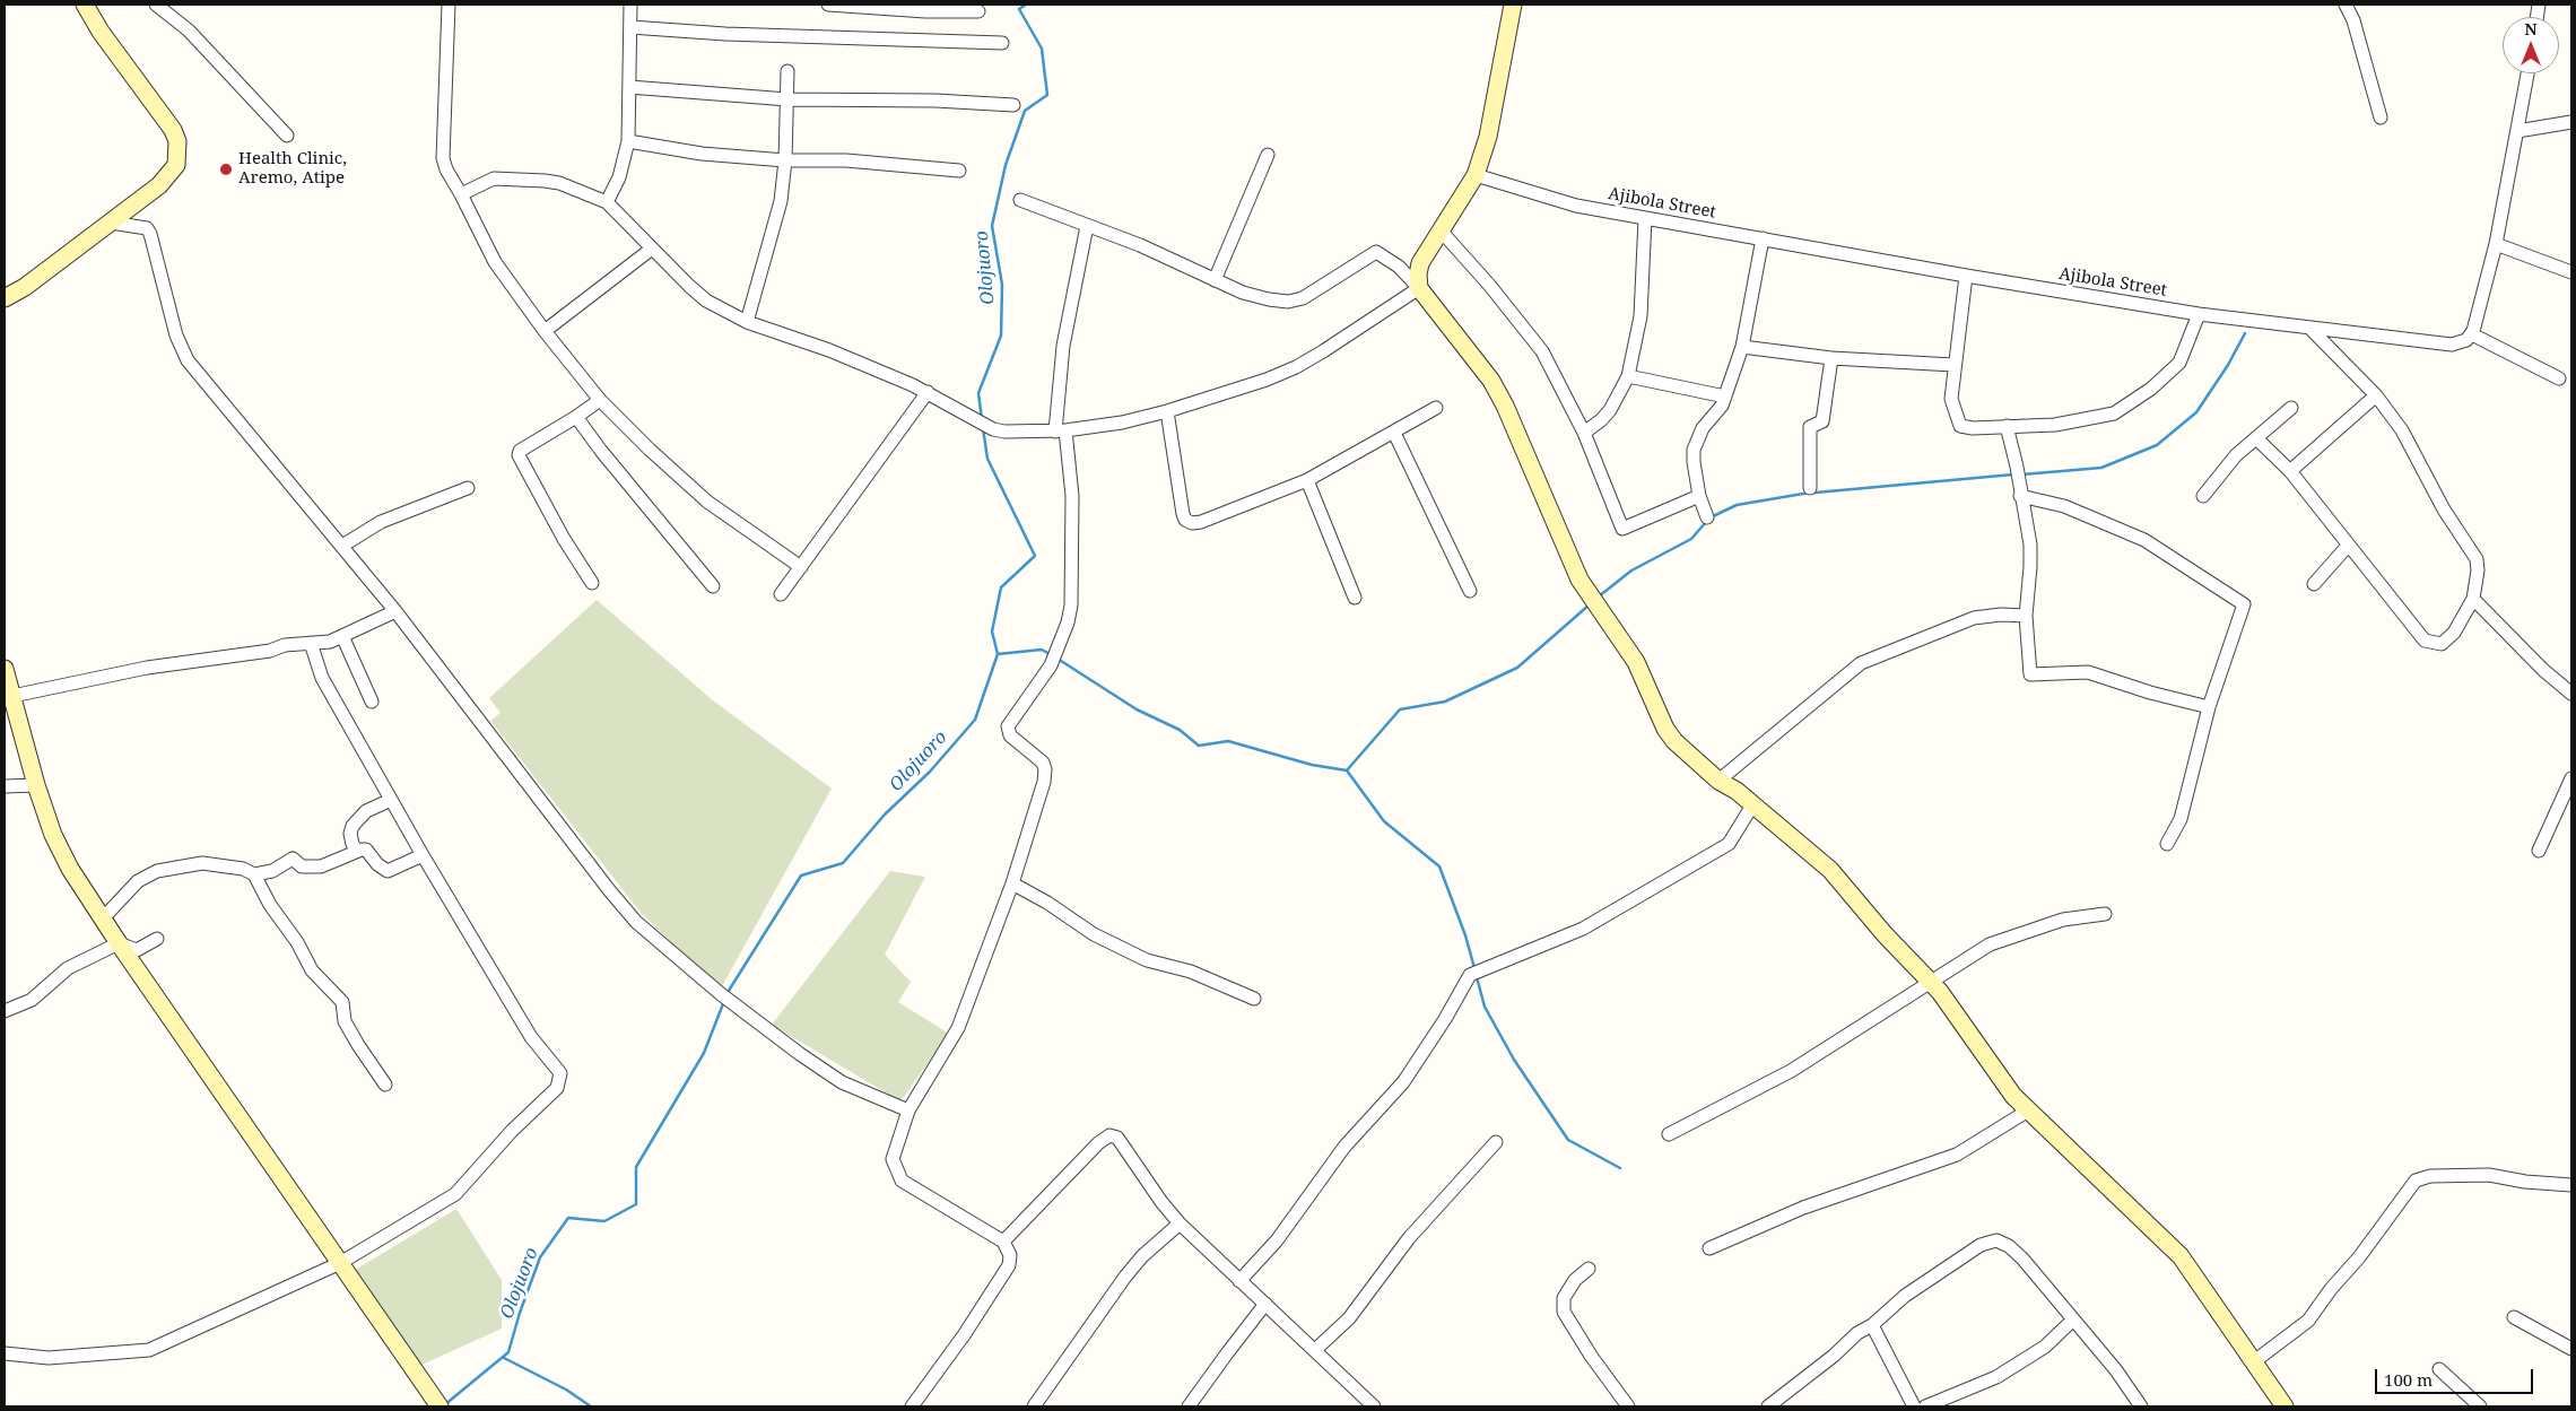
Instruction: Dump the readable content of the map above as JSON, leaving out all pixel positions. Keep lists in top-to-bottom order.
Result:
{
  "streets": {
    "street": ["Ajibola Street"]
  },
  "water": ["Olojuoro"],
  "places": ["Health Clinic, Aremo, Atipe"],
  "scale_bar": "100 m",
  "north": "top"
}
